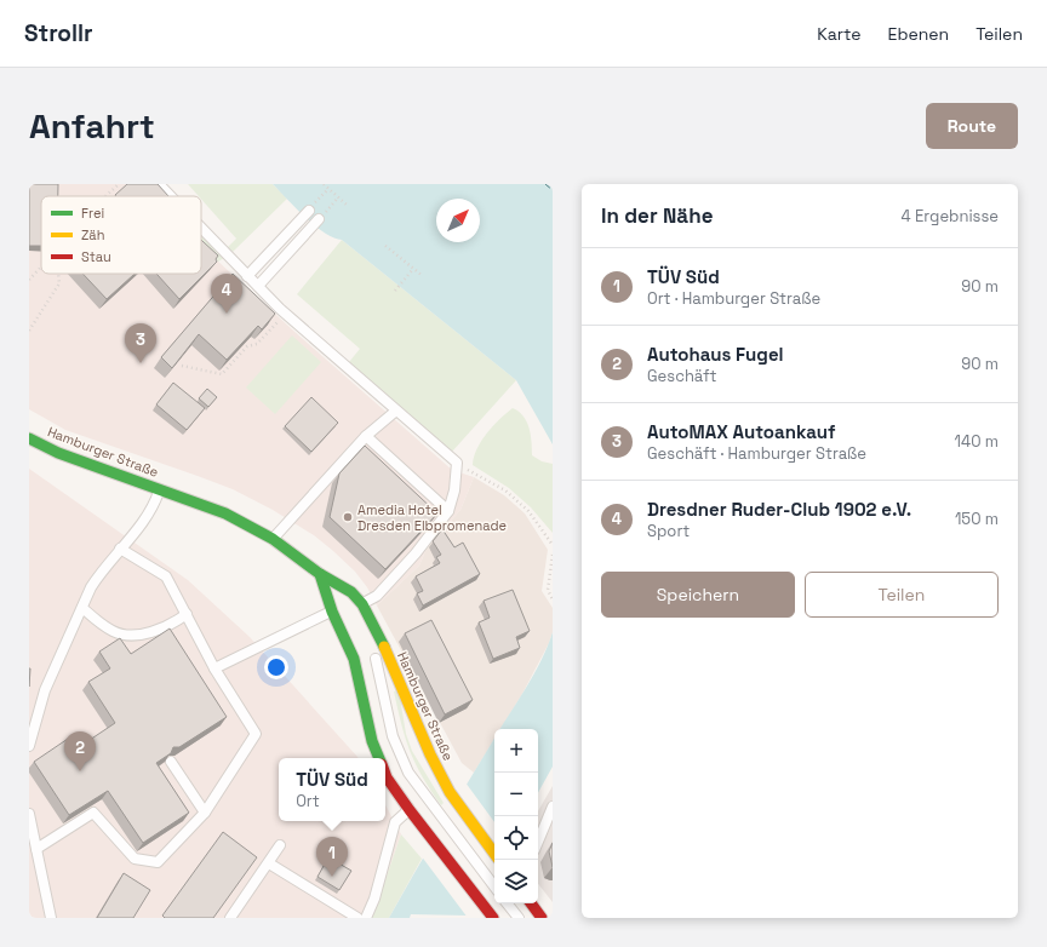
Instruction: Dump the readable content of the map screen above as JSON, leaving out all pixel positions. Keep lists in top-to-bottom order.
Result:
{
  "streets": {
    "main road": ["Hamburger Straße"]
  },
  "places": ["Amedia Hotel Dresden Elbpromenade"],
  "legend": ["Frei", "Zäh", "Stau"],
  "north": "top right",
  "page": {
    "header": "Strollr",
    "nav": ["Karte", "Ebenen", "Teilen"],
    "buttons": [
      "Route",
      ["Speichern", "Teilen"]
    ],
    "title": "Anfahrt",
    "heading": ["In der Nähe", "4 Ergebnisse"],
    "list": [
      {
        "mark": "1",
        "name": "TÜV Süd",
        "note": "Ort · Hamburger Straße",
        "value": "90 m"
      },
      {
        "mark": "2",
        "name": "Autohaus Fugel",
        "note": "Geschäft",
        "value": "90 m"
      },
      {
        "mark": "3",
        "name": "AutoMAX Autoankauf",
        "note": "Geschäft · Hamburger Straße",
        "value": "140 m"
      },
      {
        "mark": "4",
        "name": "Dresdner Ruder-Club 1902 e.V.",
        "note": "Sport",
        "value": "150 m"
      }
    ],
    "pins": [
      "4",
      "3",
      "2",
      "1"
    ],
    "map_buttons": ["+", "−"],
    "popup": ["TÜV Süd", "Ort"]
  }
}
